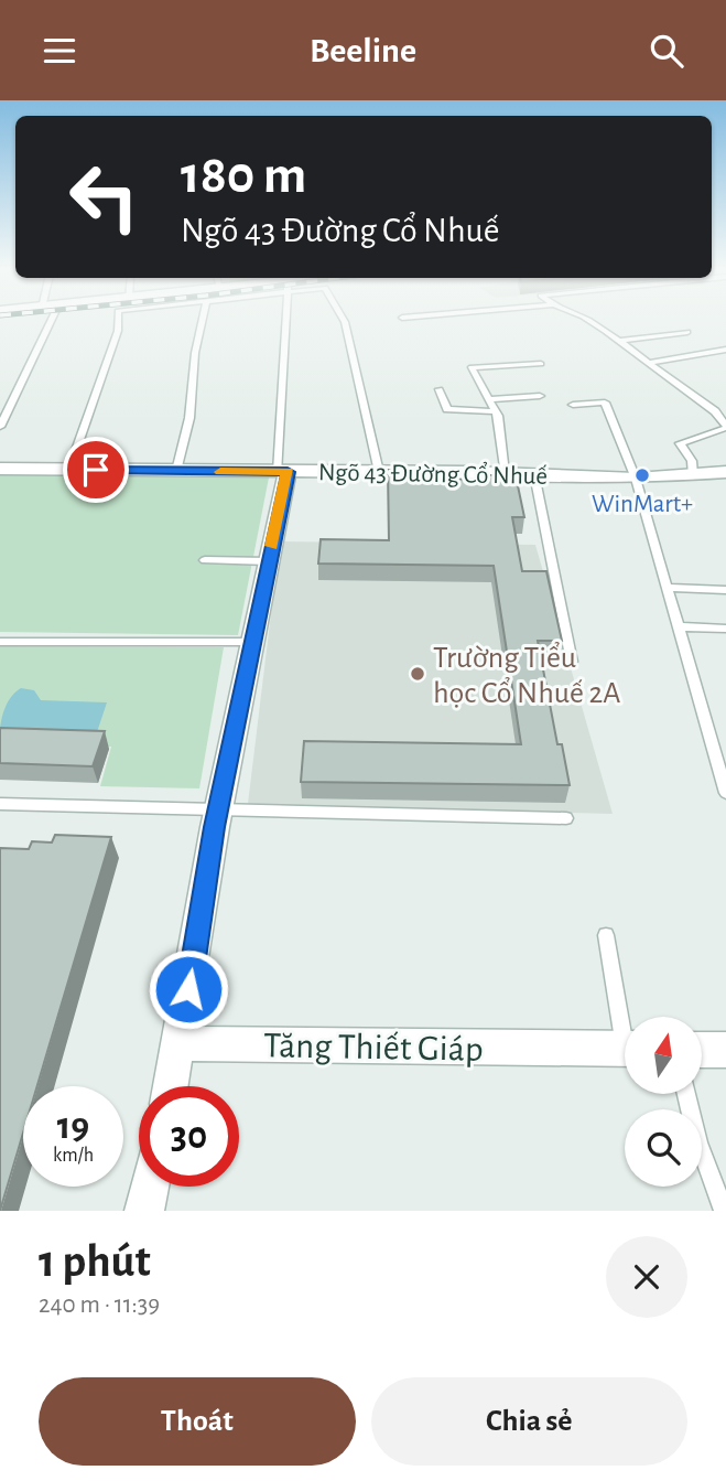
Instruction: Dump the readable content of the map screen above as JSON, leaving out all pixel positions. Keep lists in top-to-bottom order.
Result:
{
  "streets": {
    "street": ["Ngõ 43 Đường Cổ Nhuế", "Tăng Thiết Giáp"]
  },
  "places": ["WinMart+", "Trường Tiểu học Cổ Nhuế 2A"],
  "north": "top",
  "page": {
    "header": "Beeline",
    "turn": ["180 m", "Ngõ 43 Đường Cổ Nhuế"],
    "speed": "19 km/h",
    "limit": "30",
    "heading": ["1 phút", "240 m · 11:39"],
    "buttons": ["Thoát", "Chia sẻ"]
  }
}
